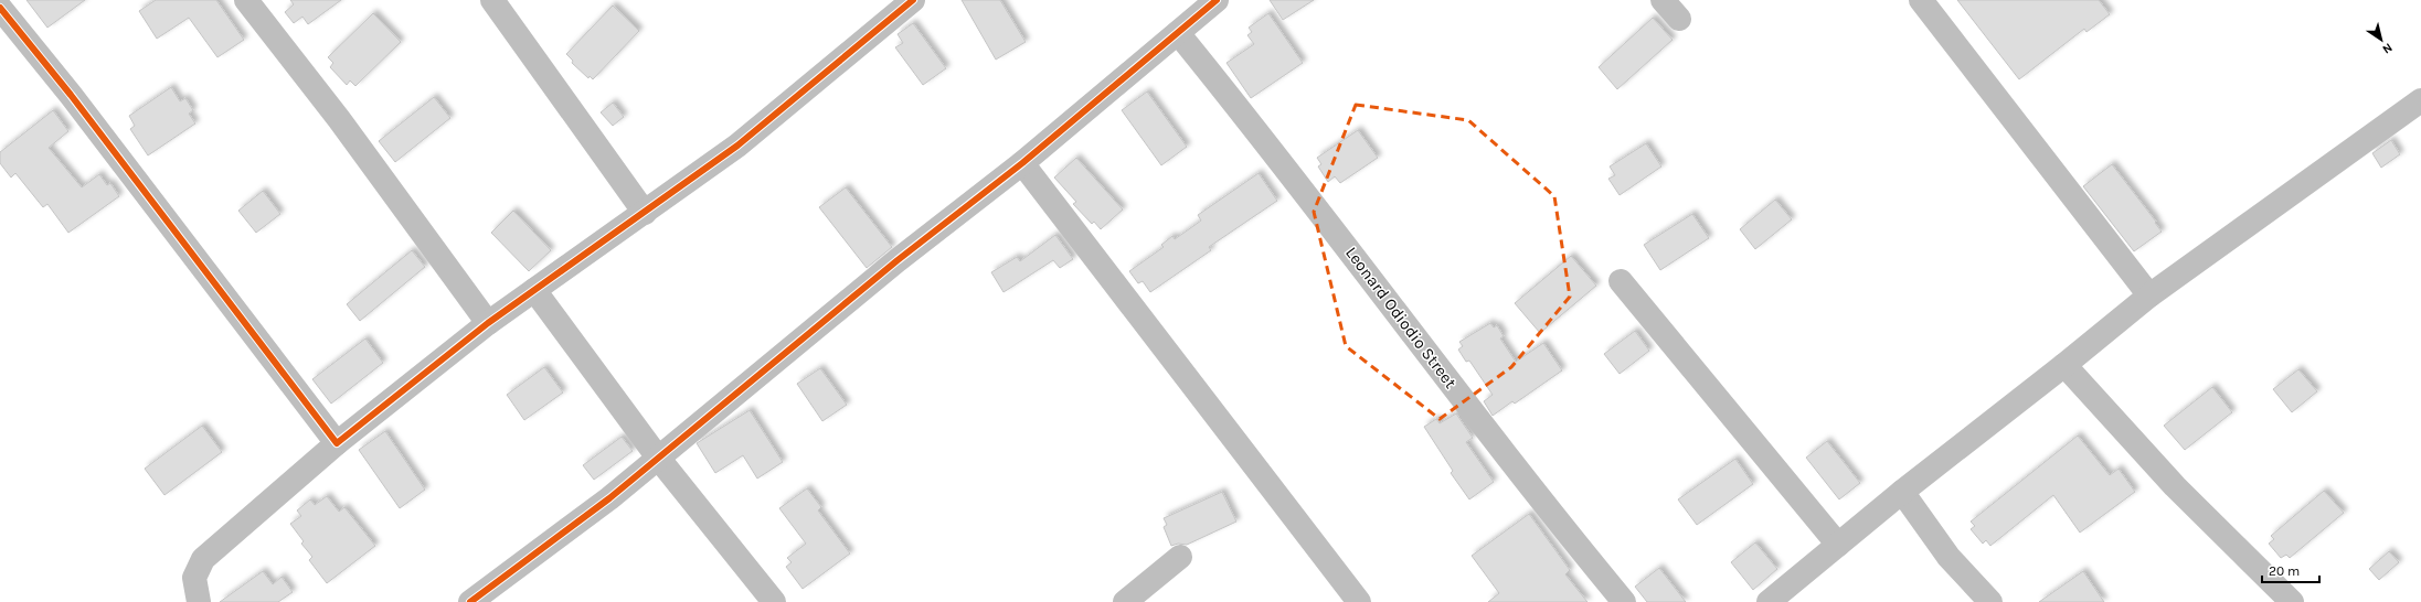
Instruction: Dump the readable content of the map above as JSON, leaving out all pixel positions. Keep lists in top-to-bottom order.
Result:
{
  "streets": {
    "street": ["Leonard Odiodio Street"]
  },
  "scale_bar": "20 m",
  "north": "bottom right"
}
